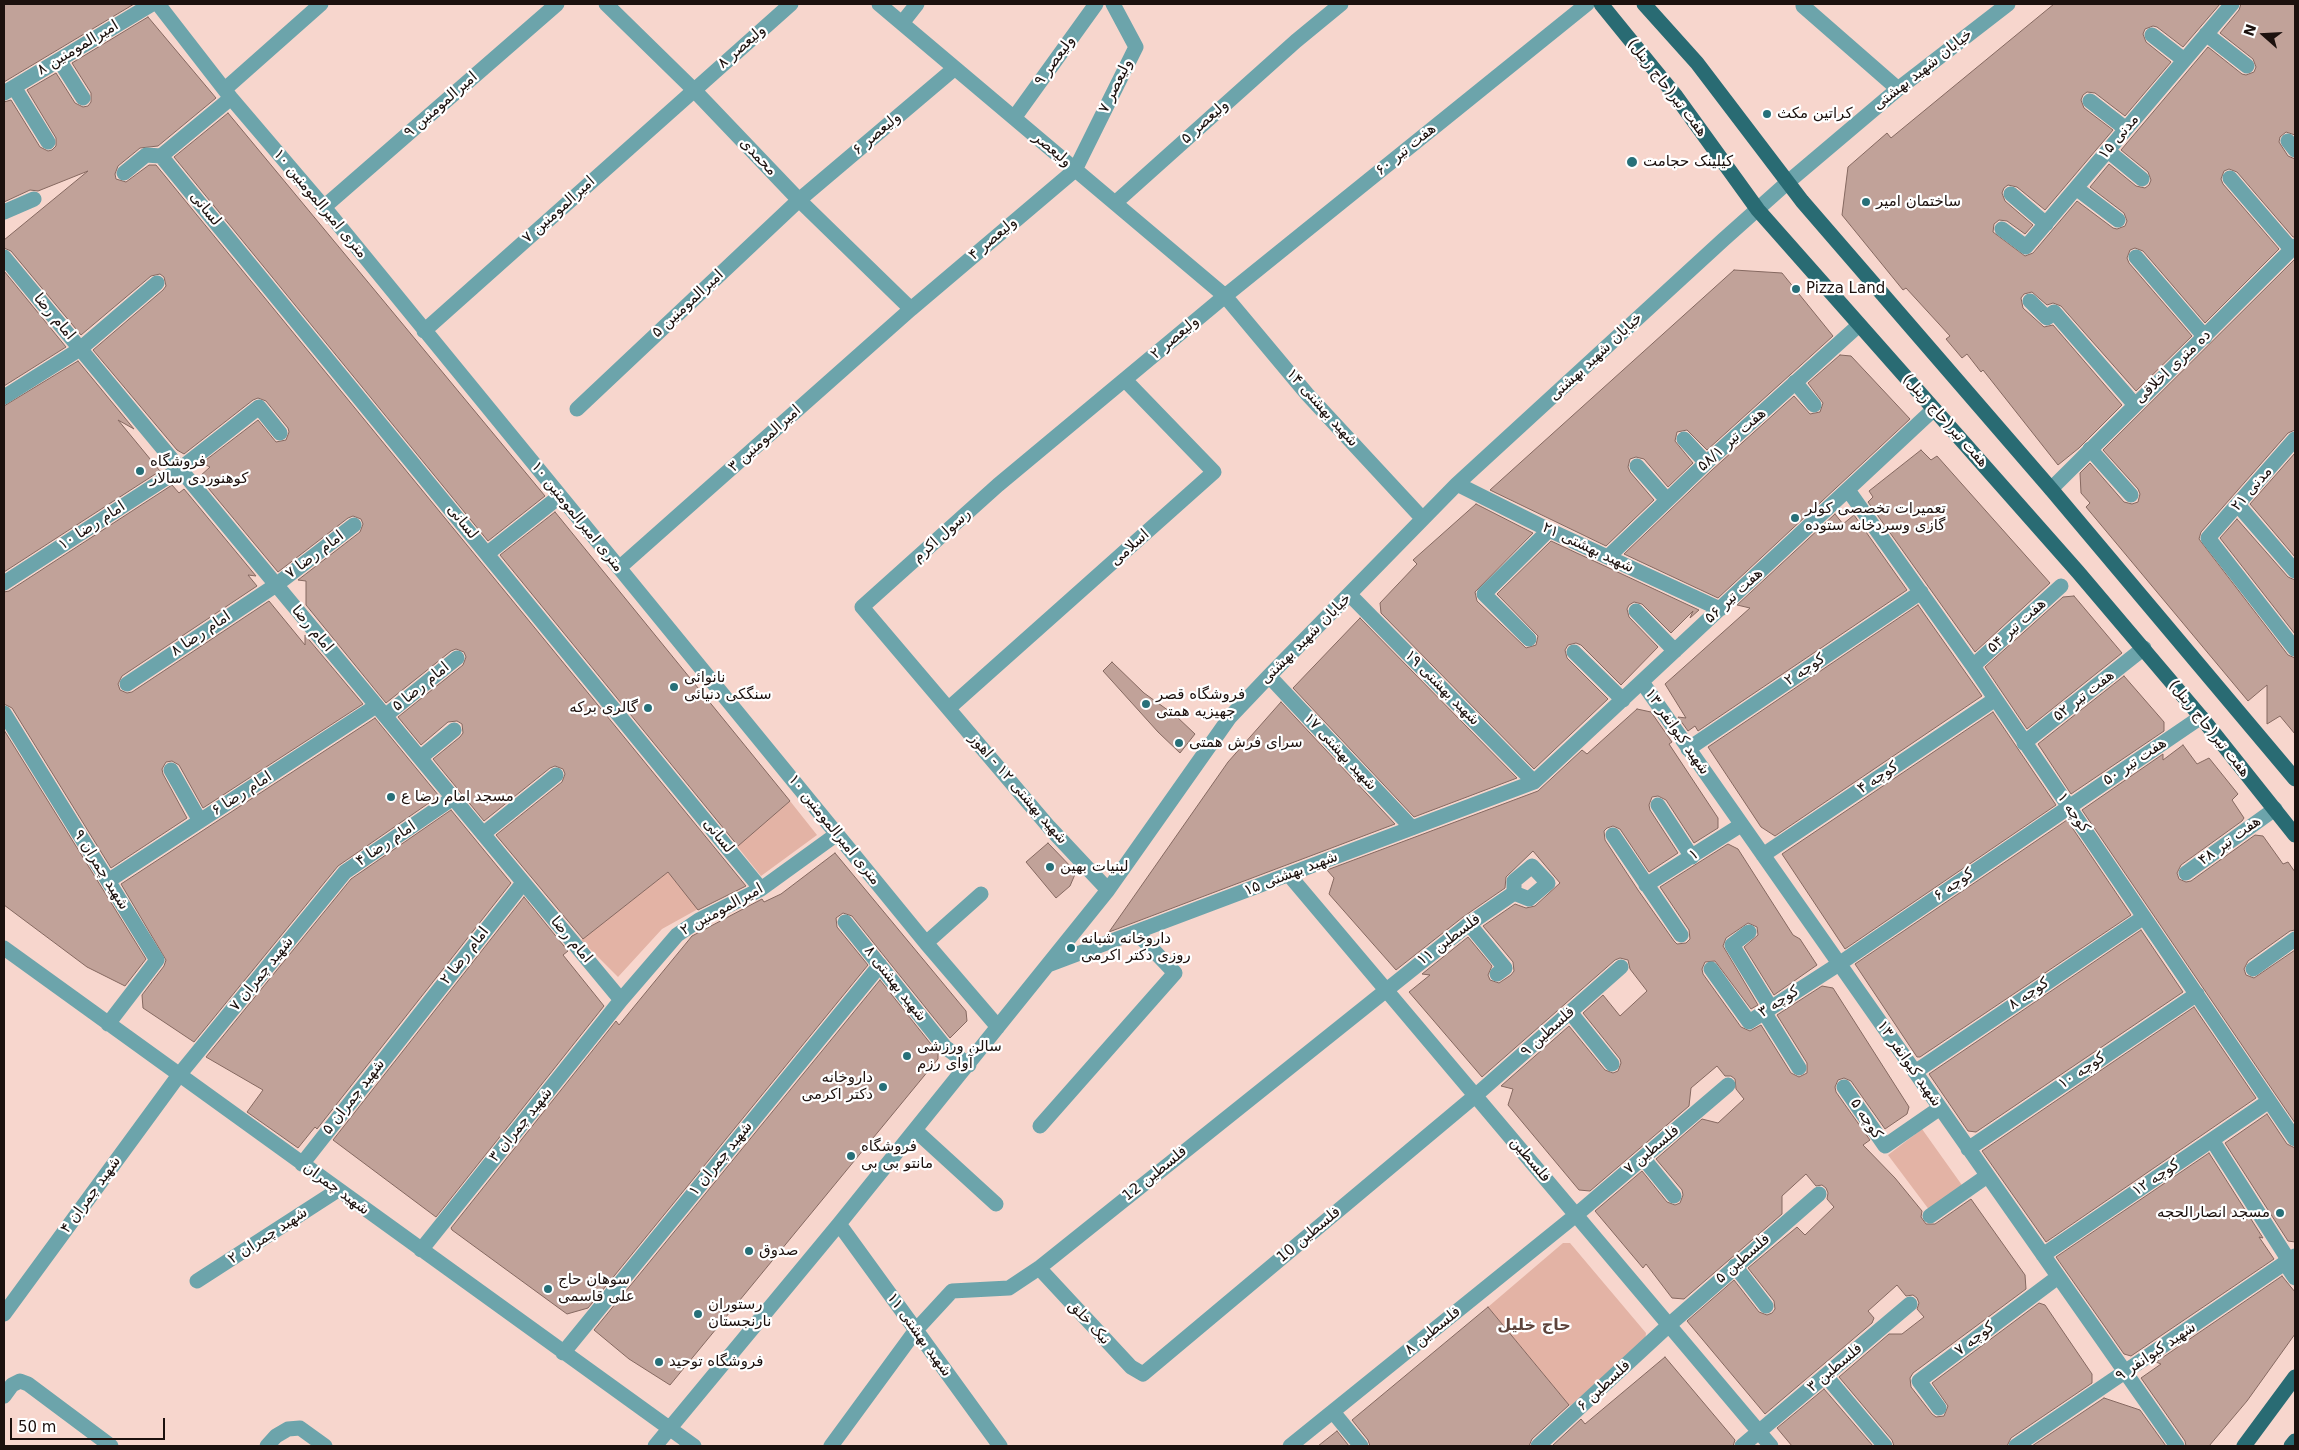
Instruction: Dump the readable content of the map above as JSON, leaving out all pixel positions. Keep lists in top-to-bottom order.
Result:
{
  "streets": {
    "main road": ["هفت تیر(حاج زینل)"],
    "street": [
      "ولیعصر ۸",
      "امیرالمومنین ۸",
      "ولیعصر ۹",
      "خیابان شهید بهشتی",
      "ولیعصر ۷",
      "امیرالمومنین ۹",
      "ولیعصر ۵",
      "ولیعصر ۶",
      "مدنی ۱۵",
      "ولیعصر",
      "هفت تیر ۶۰",
      "محمدی",
      "۱۰ متری امیرالمومنین",
      "لسانی",
      "امیرالمومنین ۷",
      "ولیعصر ۴",
      "امیرالمومنین ۵",
      "امام رضا",
      "ولیعصر ۲",
      "ده متری اخلاقی",
      "شهید بهشتی ۱۴",
      "امیرالمومنین ۳",
      "هفت تیر ۵۸/۱",
      "مدنی ۲۱",
      "امام رضا ۱۰",
      "رسول اکرم",
      "اسلامی",
      "شهید بهشتی ۲۱",
      "امام رضا ۷",
      "هفت تیر ۵۶",
      "هفت تیر ۵۴",
      "امام رضا ۸",
      "کوچه ۲",
      "امام رضا ۵",
      "شهید بهشتی ۱۹",
      "هفت تیر ۵۲",
      "شهید کیوانفر ۱۳",
      "شهید بهشتی ۱۷",
      "هفت تیر ۵۰",
      "کوچه ۴",
      "شهید بهشتی ۱۲ - اهوز",
      "امام رضا ۶",
      "کوچه ۱",
      "هفت تیر ۴۸",
      "امام رضا ۴",
      "۱",
      "شهید چمران ۹",
      "شهید بهشتی ۱۵",
      "کوچه ۶",
      "امیرالمومنین ۲",
      "فلسطین ۱۱",
      "امام رضا ۲",
      "شهید چمران ۷",
      "شهید بهشتی ۸",
      "کوچه ۸",
      "کوچه ۳",
      "فلسطین ۹",
      "کوچه ۱۰",
      "شهید چمران ۵",
      "کوچه ۵",
      "شهید چمران ۳",
      "فلسطین ۷",
      "شهید چمران ۱",
      "فلسطین",
      "فلسطین 12",
      "کوچه ۱۲",
      "شهید چمران",
      "شهید چمران ۴",
      "فلسطین 10",
      "شهید چمران ۲",
      "فلسطین ۵",
      "نیک خلق",
      "فلسطین ۸",
      "شهید بهشتی ۱۱",
      "کوچه ۷",
      "شهید کیوانفر ۹",
      "فلسطین ۳",
      "فلسطین ۶"
    ]
  },
  "crossings": [
    ["ولیعصر ۸", "محمدی"],
    ["ولیعصر ۸", "امیرالمومنین ۷"],
    ["ولیعصر ۹", "ولیعصر"],
    ["خیابان شهید بهشتی", "هفت تیر(حاج زینل)"],
    ["خیابان شهید بهشتی", "۱۰ متری امیرالمومنین"],
    ["خیابان شهید بهشتی", "شهید بهشتی ۱۴"],
    ["خیابان شهید بهشتی", "شهید بهشتی ۲۱"],
    ["خیابان شهید بهشتی", "شهید بهشتی ۱۹"],
    ["خیابان شهید بهشتی", "شهید بهشتی ۱۷"],
    ["خیابان شهید بهشتی", "شهید بهشتی ۱۲ - اهوز"],
    ["خیابان شهید بهشتی", "شهید بهشتی ۱۵"],
    ["خیابان شهید بهشتی", "شهید بهشتی ۸"],
    ["خیابان شهید بهشتی", "شهید چمران"],
    ["خیابان شهید بهشتی", "شهید بهشتی ۱۱"],
    ["ولیعصر ۷", "ولیعصر"],
    ["ولیعصر ۷", "ولیعصر ۴"],
    ["هفت تیر(حاج زینل)", "هفت تیر ۵۸/۱"],
    ["هفت تیر(حاج زینل)", "هفت تیر ۵۶"],
    ["هفت تیر(حاج زینل)", "هفت تیر ۵۲"],
    ["هفت تیر(حاج زینل)", "هفت تیر ۵۰"],
    ["هفت تیر(حاج زینل)", "هفت تیر ۴۸"],
    ["امیرالمومنین ۹", "۱۰ متری امیرالمومنین"],
    ["ولیعصر ۵", "ولیعصر"],
    ["ولیعصر ۶", "ولیعصر"],
    ["ولیعصر ۶", "محمدی"],
    ["ولیعصر ۶", "امیرالمومنین ۵"],
    ["ولیعصر", "هفت تیر ۶۰"],
    ["ولیعصر", "ولیعصر ۴"],
    ["ولیعصر", "ولیعصر ۲"],
    ["ولیعصر", "شهید بهشتی ۱۴"],
    ["هفت تیر ۶۰", "ولیعصر ۲"],
    ["هفت تیر ۶۰", "شهید بهشتی ۱۴"],
    ["محمدی", "امیرالمومنین ۷"],
    ["محمدی", "ولیعصر ۴"],
    ["محمدی", "امیرالمومنین ۵"],
    ["محمدی", "امیرالمومنین ۳"],
    ["۱۰ متری امیرالمومنین", "امیرالمومنین ۷"],
    ["۱۰ متری امیرالمومنین", "امیرالمومنین ۳"],
    ["۱۰ متری امیرالمومنین", "امیرالمومنین ۲"],
    ["لسانی", "امیرالمومنین ۲"],
    ["ولیعصر ۴", "امیرالمومنین ۳"],
    ["امام رضا", "امام رضا ۱۰"],
    ["امام رضا", "امام رضا ۷"],
    ["امام رضا", "امام رضا ۸"],
    ["امام رضا", "امام رضا ۵"],
    ["امام رضا", "امام رضا ۶"],
    ["امام رضا", "امام رضا ۴"],
    ["امام رضا", "امیرالمومنین ۲"],
    ["امام رضا", "امام رضا ۲"],
    ["امام رضا", "شهید چمران ۳"],
    ["ولیعصر ۲", "شهید بهشتی ۱۴"],
    ["ولیعصر ۲", "رسول اکرم"],
    ["ولیعصر ۲", "اسلامی"],
    ["هفت تیر ۵۸/۱", "شهید بهشتی ۲۱"],
    ["رسول اکرم", "اسلامی"],
    ["رسول اکرم", "شهید بهشتی ۱۲ - اهوز"],
    ["اسلامی", "شهید بهشتی ۱۲ - اهوز"],
    ["شهید بهشتی ۲۱", "هفت تیر ۵۶"],
    ["امام رضا ۷", "امام رضا ۸"],
    ["هفت تیر ۵۶", "شهید بهشتی ۱۹"],
    ["هفت تیر ۵۶", "شهید کیوانفر ۱۳"],
    ["هفت تیر ۵۶", "کوچه ۱"],
    ["هفت تیر ۵۶", "شهید بهشتی ۱۵"],
    ["هفت تیر ۵۴", "کوچه ۱"],
    ["کوچه ۲", "شهید کیوانفر ۱۳"],
    ["کوچه ۲", "کوچه ۱"],
    ["امام رضا ۵", "امام رضا ۶"],
    ["شهید بهشتی ۱۹", "شهید بهشتی ۱۵"],
    ["هفت تیر ۵۲", "کوچه ۱"],
    ["شهید کیوانفر ۱۳", "کوچه ۴"],
    ["شهید کیوانفر ۱۳", "۱"],
    ["شهید کیوانفر ۱۳", "کوچه ۶"],
    ["شهید کیوانفر ۱۳", "کوچه ۸"],
    ["شهید کیوانفر ۱۳", "کوچه ۳"],
    ["شهید کیوانفر ۱۳", "کوچه ۱۰"],
    ["شهید کیوانفر ۱۳", "کوچه ۵"],
    ["شهید کیوانفر ۱۳", "کوچه ۱۲"],
    ["شهید کیوانفر ۱۳", "کوچه ۷"],
    ["شهید کیوانفر ۱۳", "شهید کیوانفر ۹"],
    ["شهید بهشتی ۱۷", "شهید بهشتی ۱۵"],
    ["هفت تیر ۵۰", "کوچه ۱"],
    ["هفت تیر ۵۰", "کوچه ۶"],
    ["کوچه ۴", "کوچه ۱"],
    ["امام رضا ۶", "شهید چمران ۹"],
    ["کوچه ۱", "کوچه ۶"],
    ["کوچه ۱", "کوچه ۸"],
    ["کوچه ۱", "کوچه ۱۰"],
    ["کوچه ۱", "کوچه ۱۲"],
    ["امام رضا ۴", "شهید چمران ۷"],
    ["شهید چمران ۹", "شهید چمران"],
    ["شهید بهشتی ۱۵", "فلسطین"],
    ["کوچه ۶", "کوچه ۳"],
    ["امیرالمومنین ۲", "شهید چمران ۳"],
    ["فلسطین ۱۱", "فلسطین"],
    ["فلسطین ۱۱", "فلسطین 12"],
    ["امام رضا ۲", "شهید چمران ۵"],
    ["شهید چمران ۷", "شهید چمران"],
    ["شهید چمران ۷", "شهید چمران ۴"],
    ["شهید بهشتی ۸", "شهید چمران ۱"],
    ["فلسطین ۹", "فلسطین"],
    ["فلسطین ۹", "فلسطین 10"],
    ["شهید چمران ۵", "شهید چمران"],
    ["شهید چمران ۳", "شهید چمران"],
    ["فلسطین ۷", "فلسطین"],
    ["فلسطین ۷", "فلسطین ۸"],
    ["شهید چمران ۱", "شهید چمران"],
    ["فلسطین", "فلسطین 12"],
    ["فلسطین", "فلسطین 10"],
    ["فلسطین", "فلسطین ۵"],
    ["فلسطین", "فلسطین ۸"],
    ["فلسطین", "فلسطین ۳"],
    ["فلسطین", "فلسطین ۶"],
    ["فلسطین 12", "نیک خلق"],
    ["فلسطین 12", "شهید بهشتی ۱۱"],
    ["شهید چمران", "شهید چمران ۴"],
    ["شهید چمران", "شهید چمران ۲"],
    ["فلسطین 10", "نیک خلق"],
    ["فلسطین ۵", "فلسطین ۶"]
  ],
  "districts": ["حاج خلیل"],
  "places": [
    "کراتین مکث",
    "کیلینک حجامت",
    "ساختمان امیر",
    "Pizza Land",
    "فروشگاه کوهنوردی سالار",
    "تعمیرات تخصصی کولر گازی وسردخانه ستوده",
    "نانوائی سنگکی دنیائی",
    "فروشگاه قصر جهیزیه همتی",
    "گالری برکه",
    "سرای فرش همتی",
    "مسجد امام رضا ع",
    "لبنیات بهین",
    "داروخانه شبانه روزی دکتر اکرمی",
    "سالن ورزشی آوای رزم",
    "داروخانه دکتر اکرمی",
    "فروشگاه مانتو بی بی",
    "مسجد انصارالحجه",
    "صدوق",
    "سوهان حاج علی قاسمی",
    "رستوران نارنجستان",
    "فروشگاه توحید"
  ],
  "scale_bar": "50 m",
  "north": "left"
}
